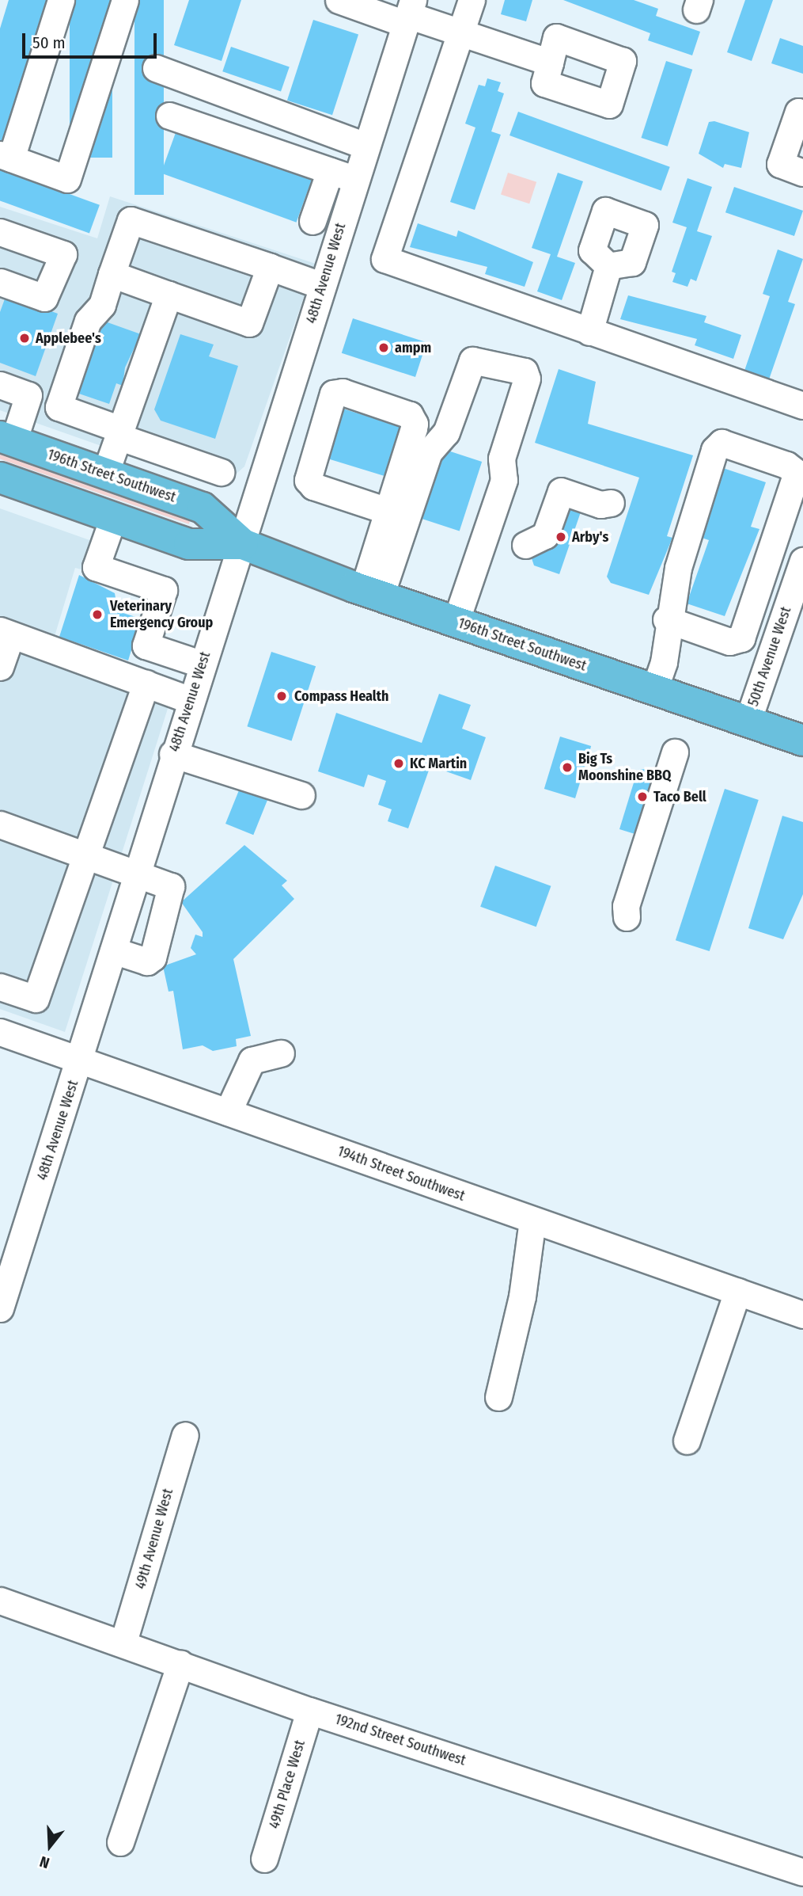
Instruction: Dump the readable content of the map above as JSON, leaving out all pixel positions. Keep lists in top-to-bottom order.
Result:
{
  "streets": {
    "main road": ["196th Street Southwest"],
    "street": [
      "48th Avenue West",
      "50th Avenue West",
      "194th Street Southwest",
      "49th Avenue West",
      "192nd Street Southwest",
      "49th Place West"
    ]
  },
  "crossings": [
    ["48th Avenue West", "196th Street Southwest"],
    ["48th Avenue West", "194th Street Southwest"],
    ["196th Street Southwest", "50th Avenue West"],
    ["49th Avenue West", "192nd Street Southwest"],
    ["192nd Street Southwest", "49th Place West"]
  ],
  "places": [
    "Applebee's",
    "ampm",
    "Arby's",
    "Veterinary Emergency Group",
    "Compass Health",
    "KC Martin",
    "Big Ts Moonshine BBQ",
    "Taco Bell"
  ],
  "scale_bar": "50 m",
  "north": "bottom"
}
